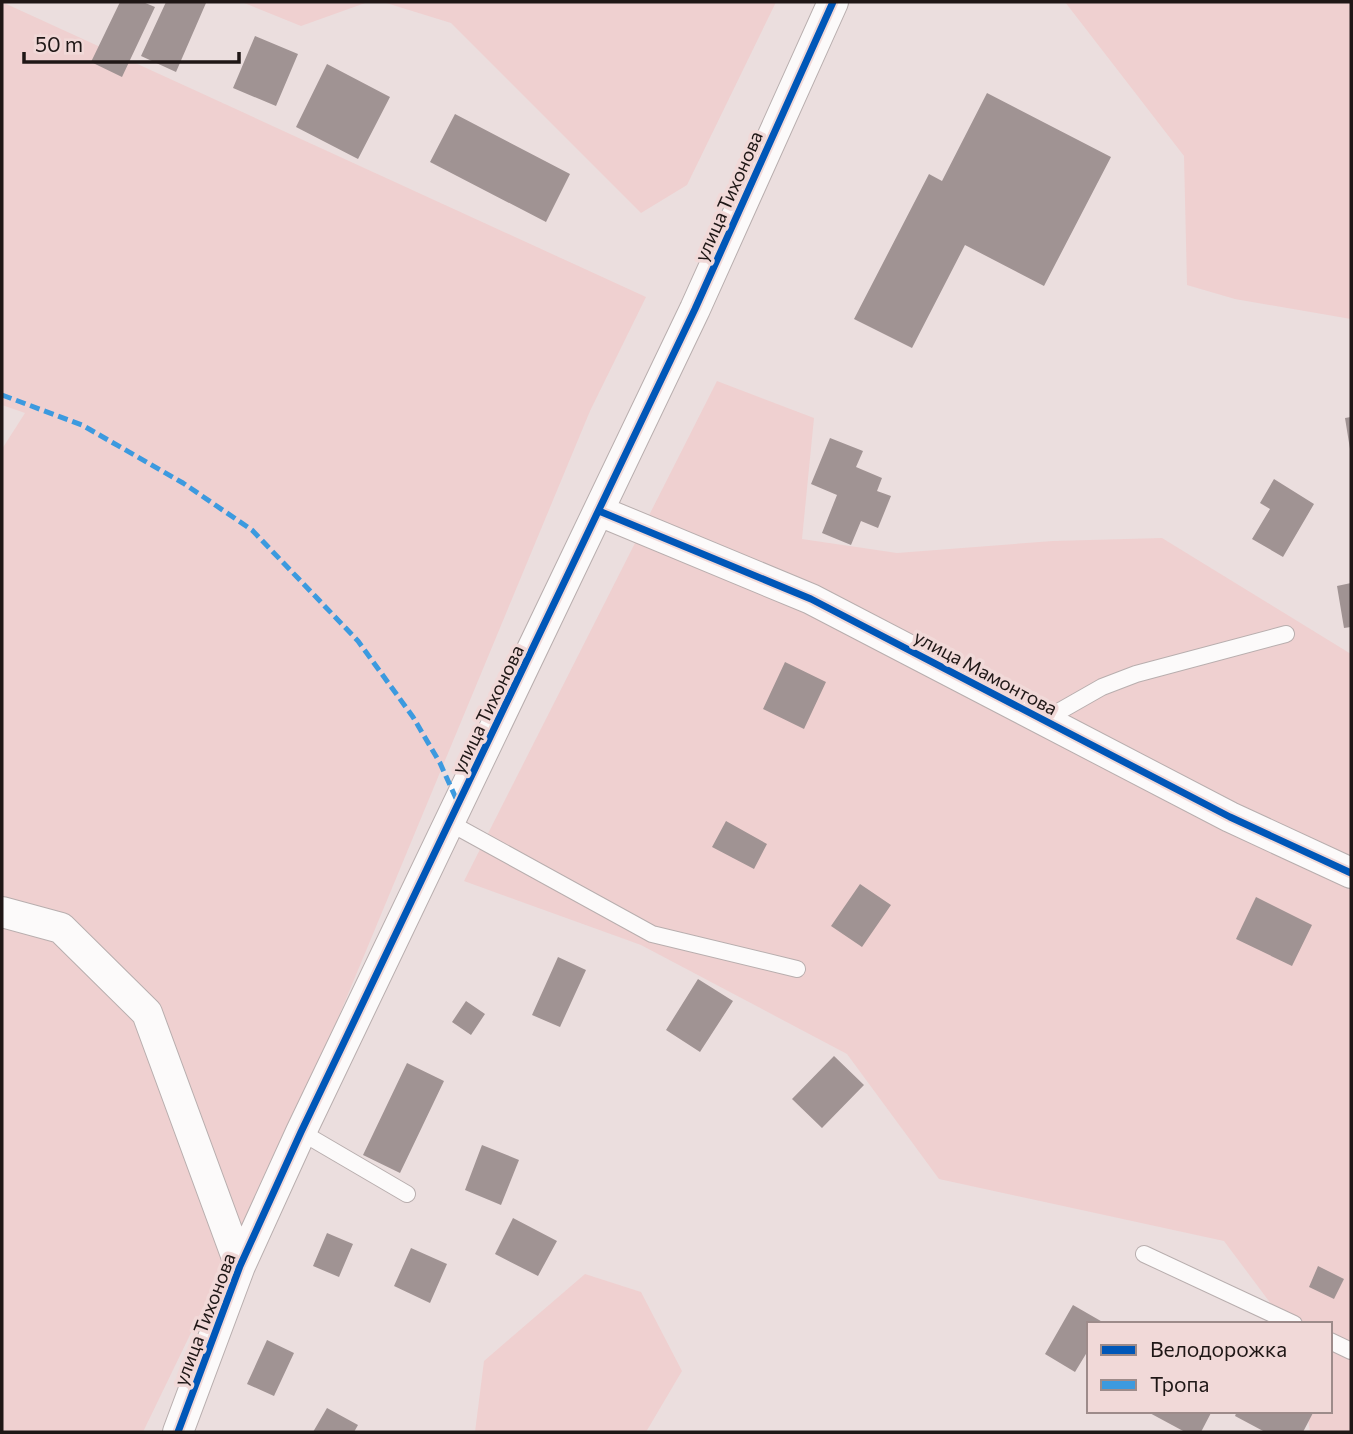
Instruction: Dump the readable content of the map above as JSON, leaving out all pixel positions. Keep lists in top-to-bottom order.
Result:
{
  "streets": {
    "street": ["улица Тихонова", "улица Мамонтова"]
  },
  "crossings": [
    ["улица Тихонова", "улица Мамонтова"]
  ],
  "legend": ["Велодорожка", "Тропа"],
  "scale_bar": "50 m"
}
